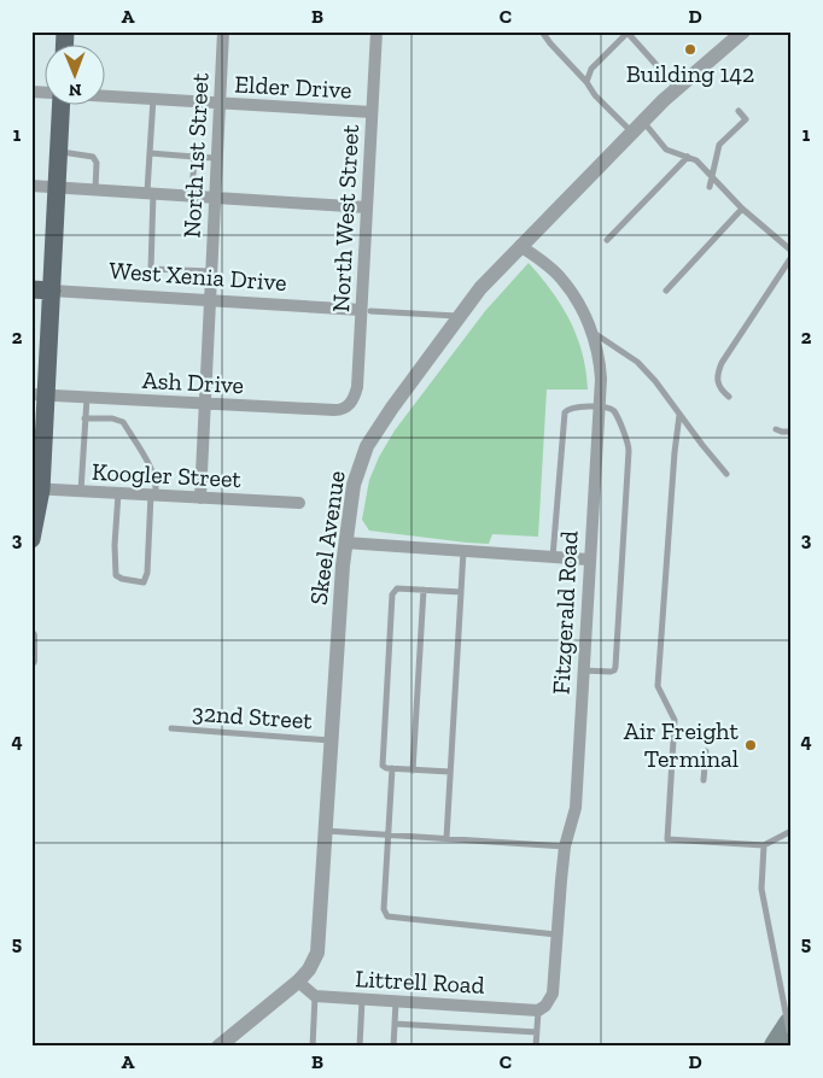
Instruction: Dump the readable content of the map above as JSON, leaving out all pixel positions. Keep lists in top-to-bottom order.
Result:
{
  "streets": {
    "main road": ["West Xenia Drive"],
    "street": [
      "Elder Drive",
      "North 1st Street",
      "North West Street",
      "Ash Drive",
      "Koogler Street",
      "Skeel Avenue",
      "Fitzgerald Road",
      "Littrell Road"
    ],
    "lane": ["32nd Street"]
  },
  "crossings": [
    ["Elder Drive", "North 1st Street"],
    ["Elder Drive", "North West Street"],
    ["North 1st Street", "West Xenia Drive"],
    ["North 1st Street", "Ash Drive"],
    ["North 1st Street", "Koogler Street"],
    ["North West Street", "West Xenia Drive"],
    ["North West Street", "Ash Drive"],
    ["Skeel Avenue", "Fitzgerald Road"],
    ["Skeel Avenue", "32nd Street"],
    ["Fitzgerald Road", "Littrell Road"]
  ],
  "places": ["Building 142", "Air Freight Terminal"],
  "north": "bottom",
  "grid": {
    "columns": [
      "A",
      "B",
      "C",
      "D"
    ],
    "rows": [
      "1",
      "2",
      "3",
      "4",
      "5"
    ]
  }
}
